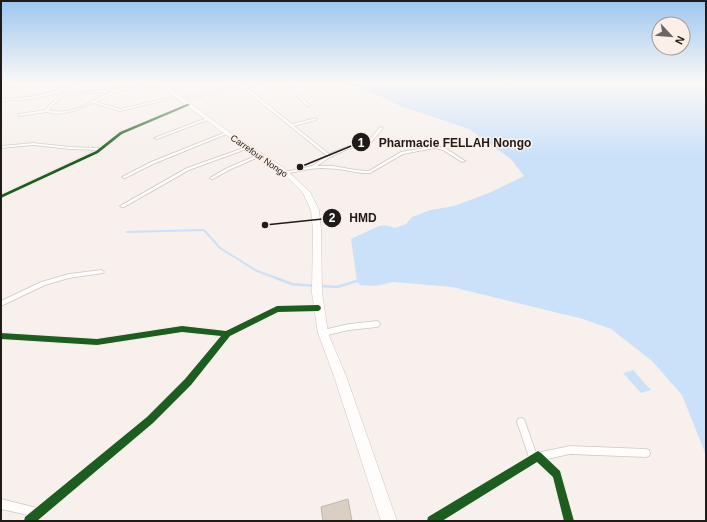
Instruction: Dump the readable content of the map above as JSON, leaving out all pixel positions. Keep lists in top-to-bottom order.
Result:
{
  "streets": {
    "main road": ["Carrefour Nongo"]
  },
  "places": ["Pharmacie FELLAH Nongo", "HMD"],
  "north": "bottom right"
}
